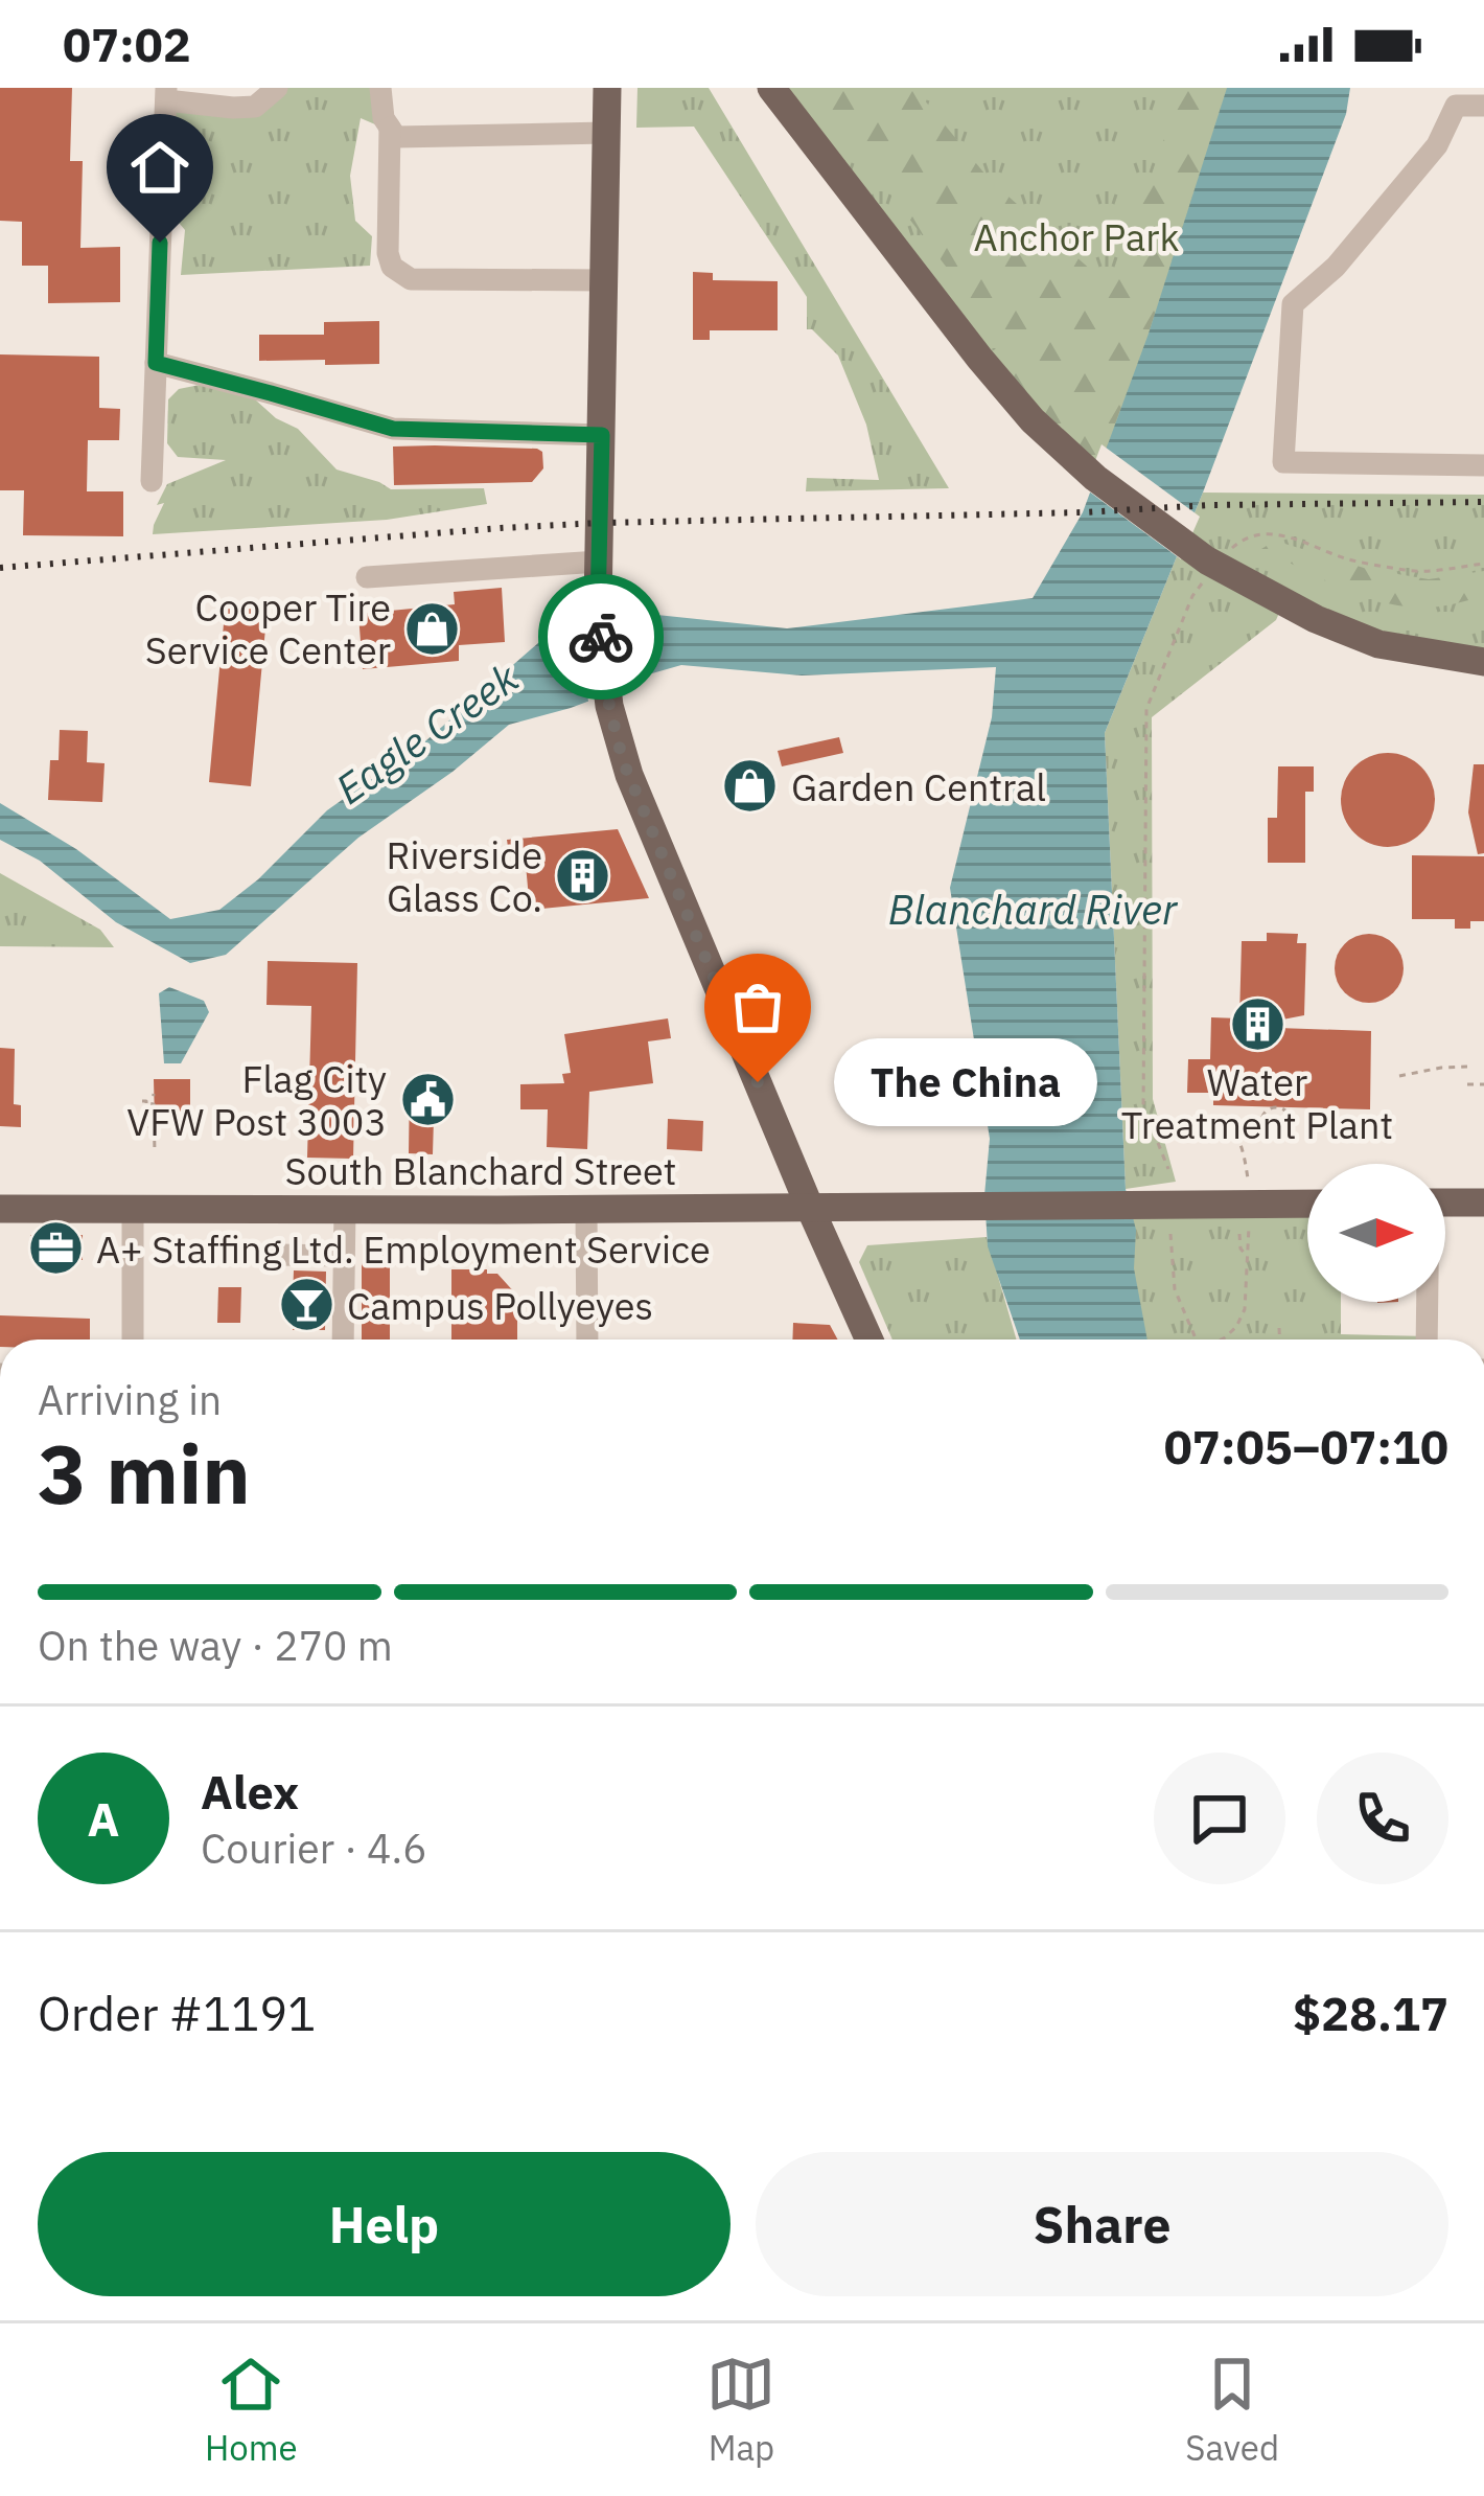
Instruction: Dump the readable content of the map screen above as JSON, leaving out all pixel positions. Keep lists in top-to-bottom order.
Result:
{
  "streets": {
    "main road": ["South Blanchard Street"]
  },
  "water": ["Eagle Creek", "Blanchard River"],
  "parks": ["Anchor Park"],
  "places": {
    "shop": ["Cooper Tire Service Center", "Garden Central"],
    "building": ["Riverside Glass Co.", "Water Treatment Plant"],
    "other": ["The China"],
    "public building": ["Flag City VFW Post 3003"],
    "office": ["A+ Staffing Ltd. Employment Service"],
    "bar": ["Campus Pollyeyes"]
  },
  "north": "right",
  "page": {
    "status": "07:02",
    "bubble": "The China",
    "heading": ["3 min", "Arriving in", "07:05–07:10"],
    "panel": [
      "Alex",
      "Courier · 4.6",
      "Order #1191",
      "$28.17"
    ],
    "bar": "On the way · 270 m",
    "round": "A",
    "buttons": ["Help", "Share"],
    "tabs": ["Home", "Map", "Saved"]
  }
}
